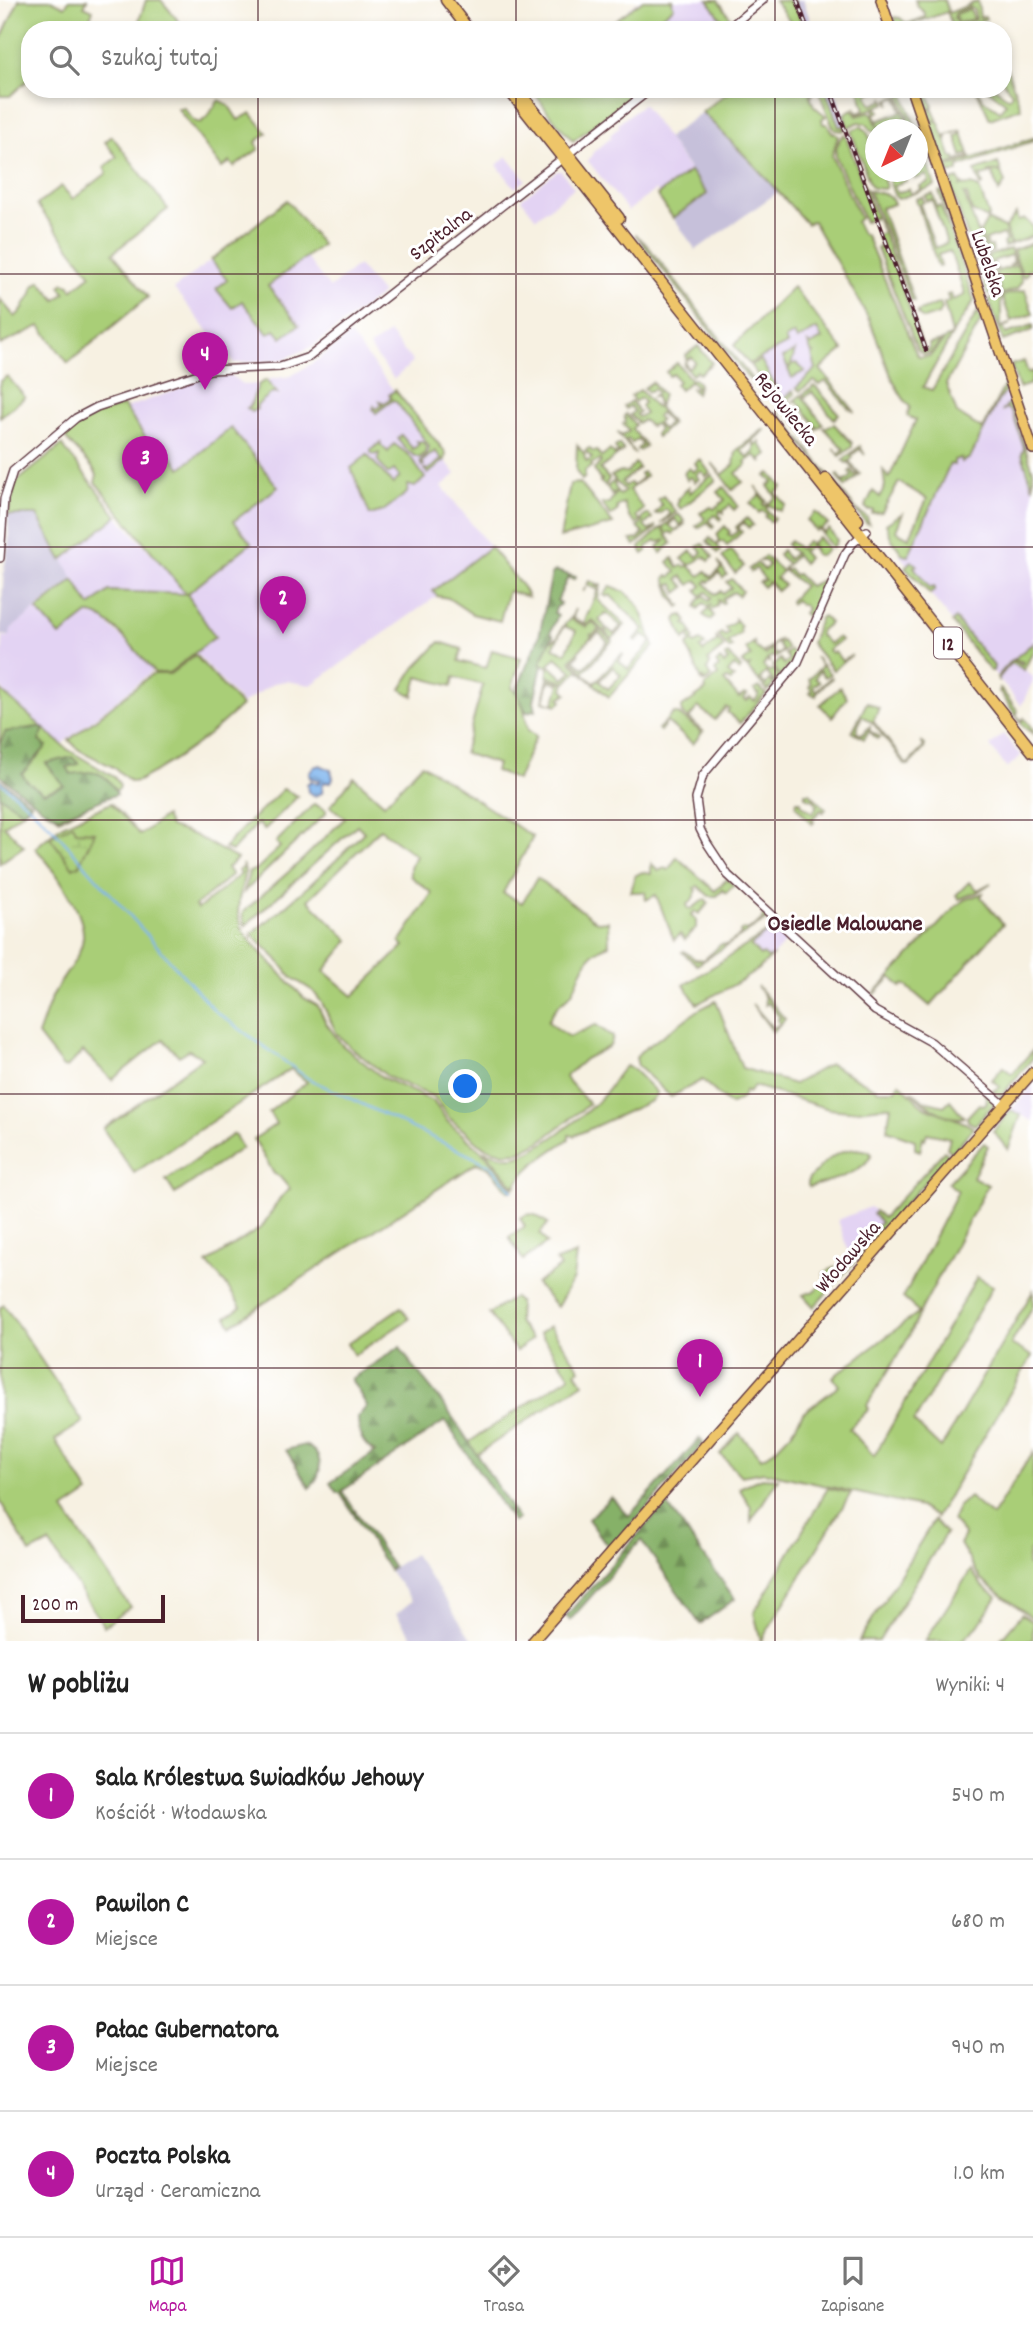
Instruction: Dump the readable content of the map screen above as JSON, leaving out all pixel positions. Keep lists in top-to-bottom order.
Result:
{
  "streets": {
    "highway": ["Rejowiecka", "12"],
    "main road": ["Lubelska", "Włodawska"],
    "street": ["Szpitalna"]
  },
  "crossings": [
    ["Szpitalna", "Rejowiecka"]
  ],
  "districts": ["Osiedle Malowane"],
  "scale_bar": "200 m",
  "north": "bottom left",
  "page": {
    "search": "Szukaj tutaj",
    "pins": [
      "4",
      "3",
      "2",
      "1"
    ],
    "scale": "200 m",
    "heading": ["W pobliżu", "Wyniki: 4"],
    "list": [
      {
        "mark": "1",
        "name": "Sala Królestwa Swiadków Jehowy",
        "note": "Kościół · Włodawska",
        "value": "540 m"
      },
      {
        "mark": "2",
        "name": "Pawilon C",
        "note": "Miejsce",
        "value": "680 m"
      },
      {
        "mark": "3",
        "name": "Pałac Gubernatora",
        "note": "Miejsce",
        "value": "940 m"
      },
      {
        "mark": "4",
        "name": "Poczta Polska",
        "note": "Urząd · Ceramiczna",
        "value": "1.0 km"
      }
    ],
    "nav": ["Mapa", "Trasa", "Zapisane"]
  }
}
